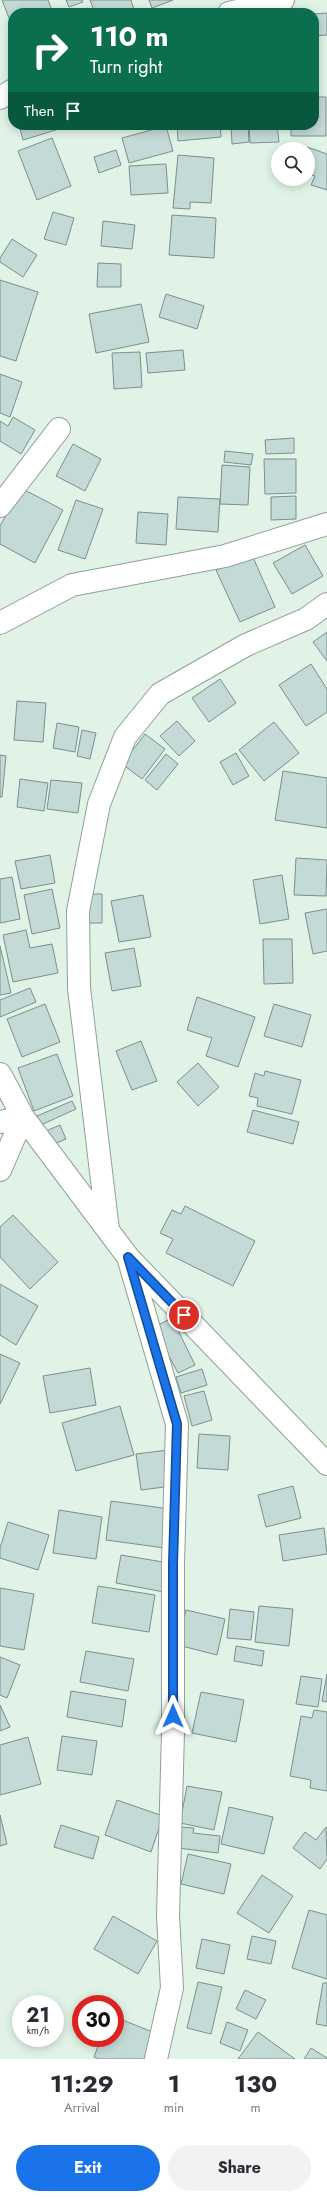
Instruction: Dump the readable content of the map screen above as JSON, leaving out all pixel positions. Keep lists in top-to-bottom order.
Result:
{
  "page": {
    "turn": ["110 m", "Turn right"],
    "then": "Then",
    "speed": "21 km/h",
    "limit": "30",
    "eta": [
      "11:29",
      "Arrival",
      "1",
      "min",
      "130",
      "m"
    ],
    "buttons": ["Exit", "Share"]
  }
}
